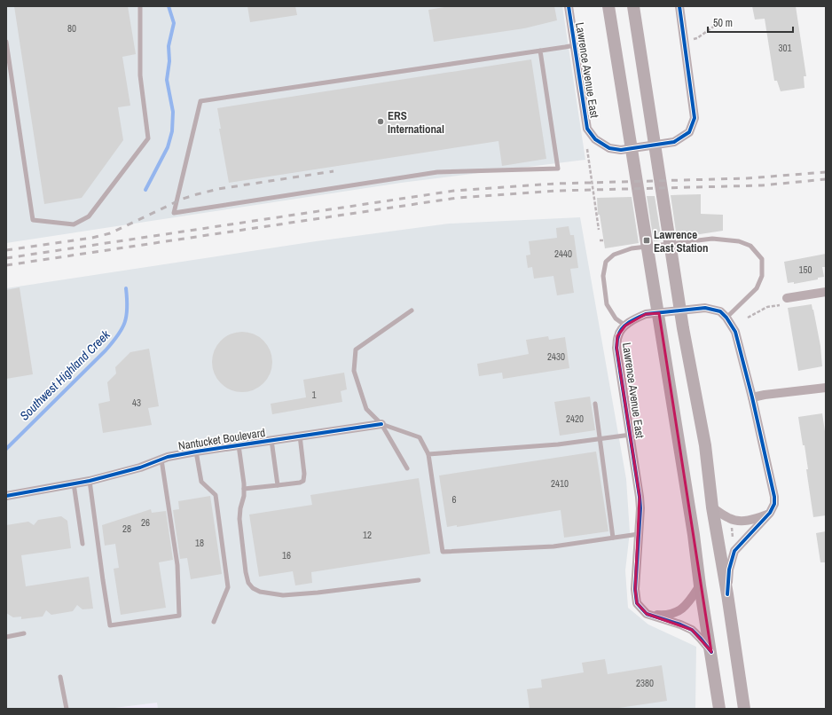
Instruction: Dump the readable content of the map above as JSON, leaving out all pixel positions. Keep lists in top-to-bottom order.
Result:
{
  "streets": {
    "street": ["Lawrence Avenue East", "Nantucket Boulevard"]
  },
  "water": ["Southwest Highland Creek"],
  "places": {
    "other": ["ERS International"],
    "transit": ["Lawrence East Station"]
  },
  "house_numbers": [
    "80",
    "301",
    "2440",
    "150",
    "2430",
    "1",
    "43",
    "2420",
    "2410",
    "6",
    "26",
    "28",
    "12",
    "18",
    "16",
    "2380"
  ],
  "scale_bar": "50 m"
}
